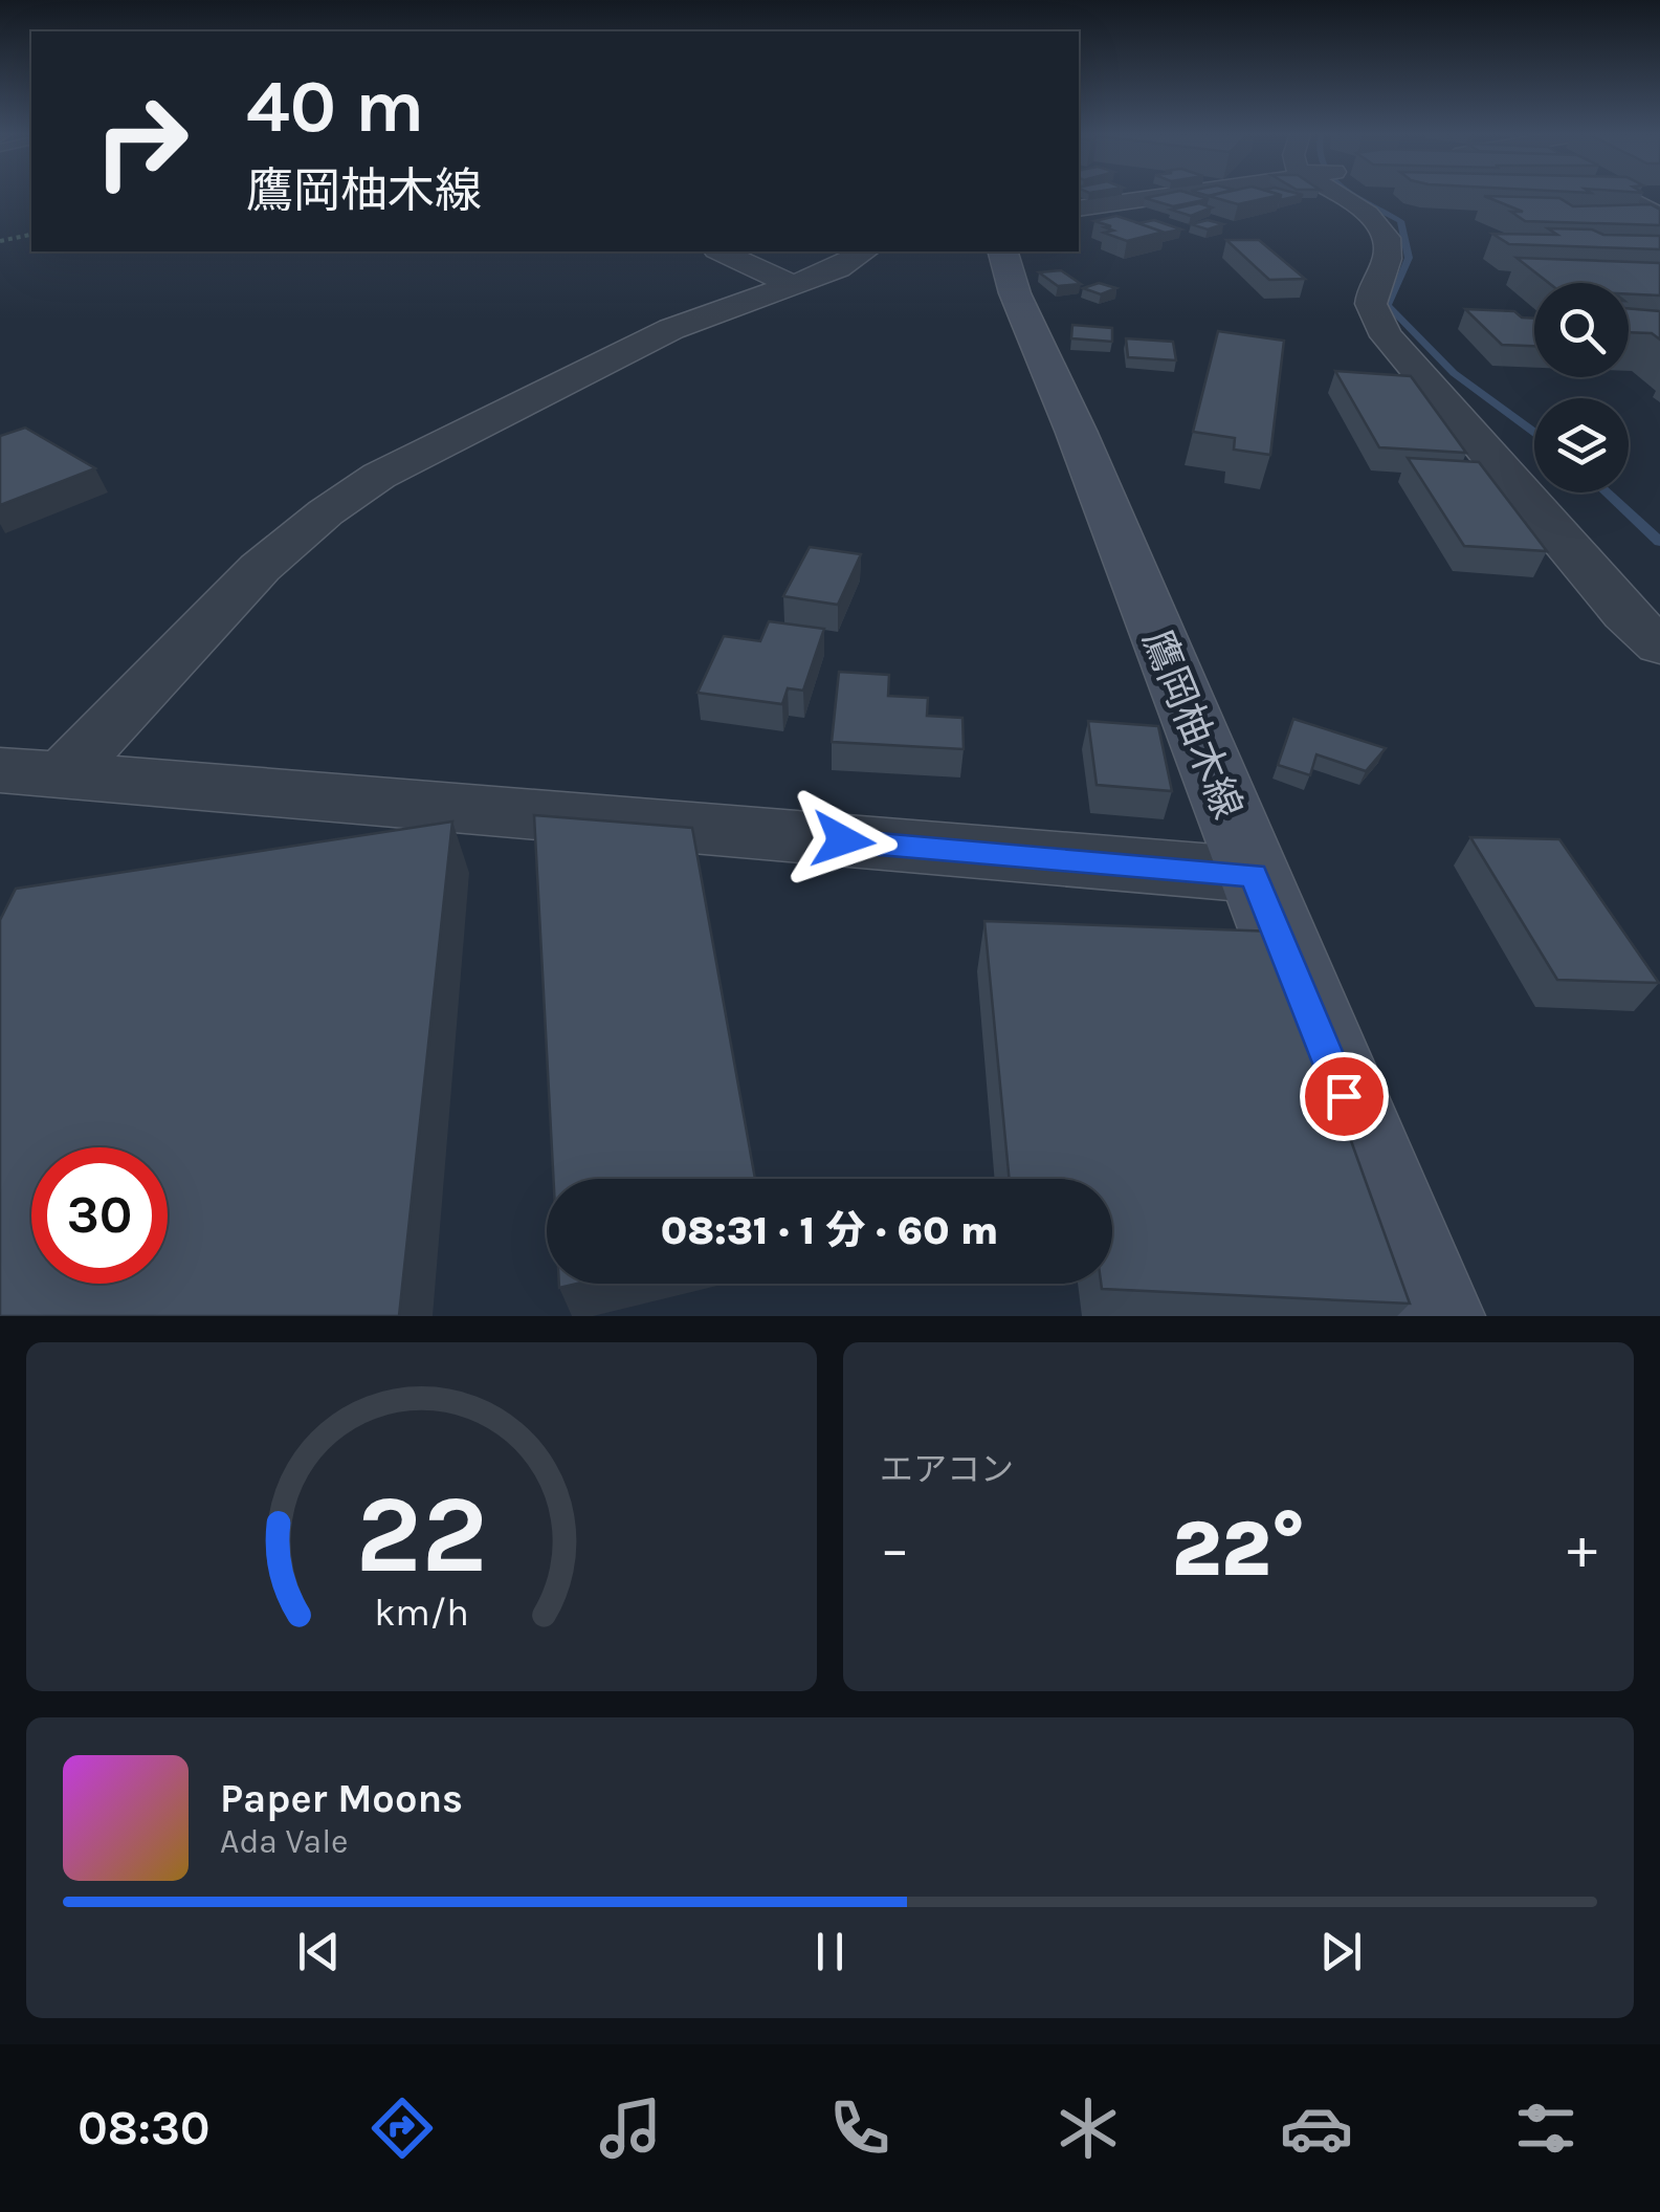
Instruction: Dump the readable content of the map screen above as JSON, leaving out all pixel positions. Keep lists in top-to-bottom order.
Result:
{
  "streets": {
    "main road": ["鷹岡柚木線"]
  },
  "page": {
    "turn": ["40 m", "鷹岡柚木線"],
    "limit": "30",
    "trip": "08:31 · 1 分 · 60 m",
    "tile": "エアコン",
    "heat": ["−", "22°", "+"],
    "song": ["Paper Moons", "Ada Vale"],
    "tabs": "08:30",
    "gauge": ["22", "km/h"]
  }
}
